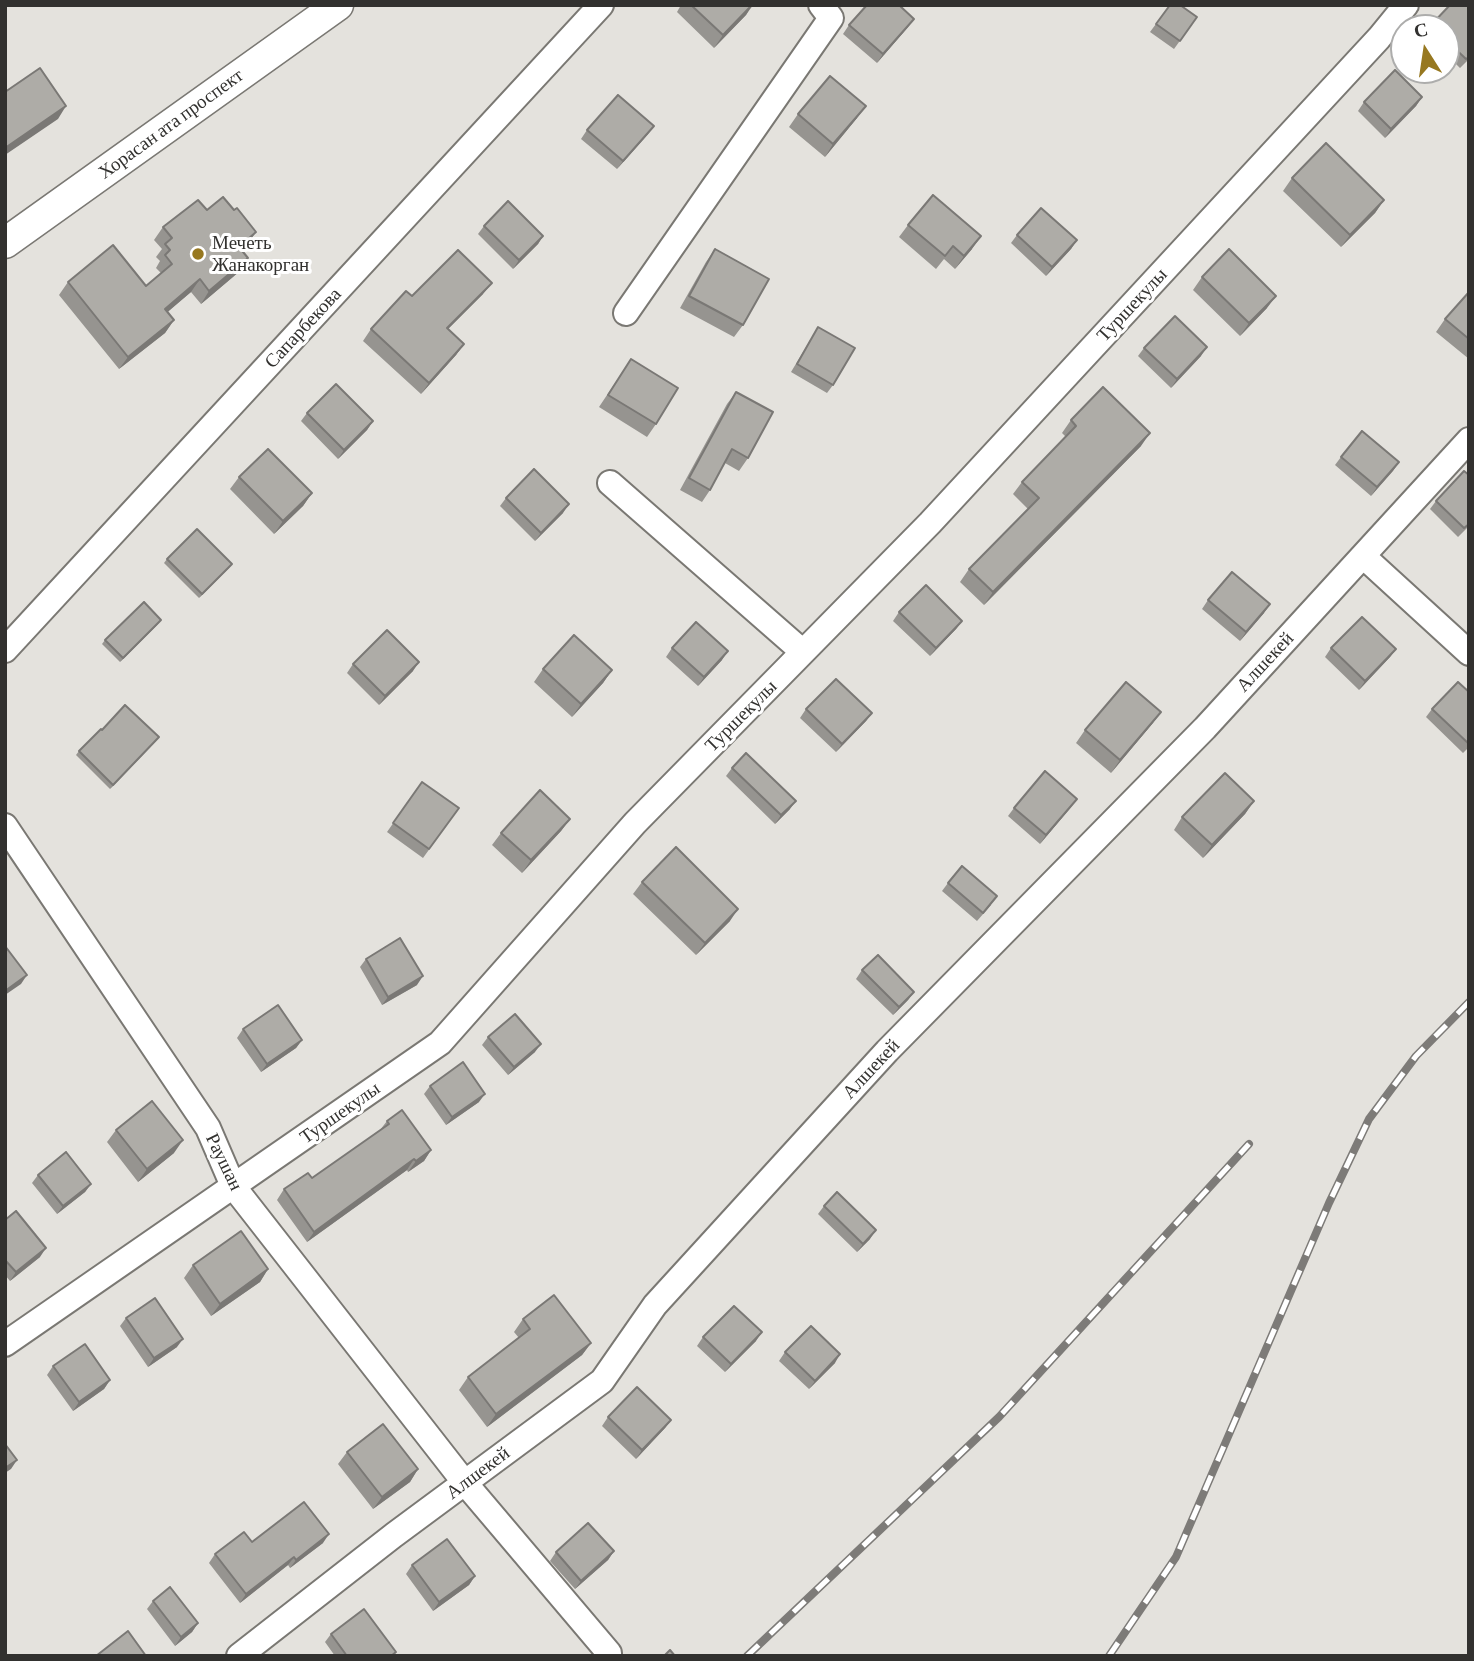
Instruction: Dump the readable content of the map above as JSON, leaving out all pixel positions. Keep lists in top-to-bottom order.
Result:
{
  "streets": {
    "main road": ["Хорасан ата проспект"],
    "street": [
      "Туршекулы",
      "Сапарбекова",
      "Алшекей",
      "Раушан"
    ]
  },
  "crossings": [
    ["Туршекулы", "Раушан"],
    ["Алшекей", "Раушан"]
  ],
  "places": ["Мечеть Жанакорган"],
  "north": "top"
}
